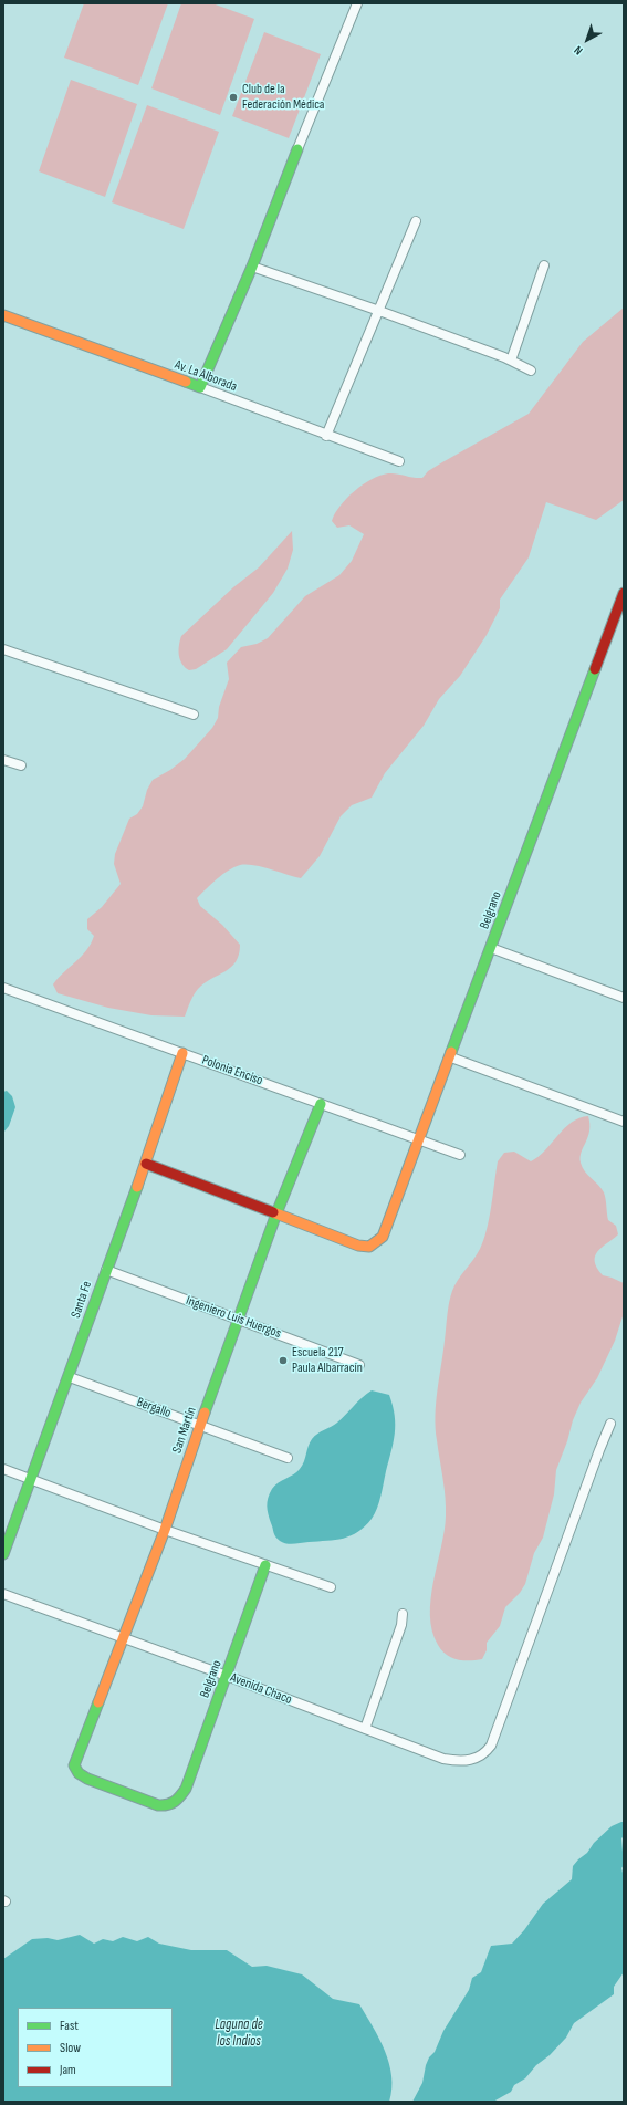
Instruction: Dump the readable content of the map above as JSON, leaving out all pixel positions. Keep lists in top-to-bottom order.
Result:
{
  "streets": {
    "street": [
      "Av. La Alborada",
      "Belgrano",
      "Polonia Enciso",
      "Santa Fe",
      "Ingeniero Luis Huergos",
      "Bergallo",
      "San Martín",
      "Avenida Chaco"
    ]
  },
  "crossings": [
    ["Belgrano", "Polonia Enciso"],
    ["Belgrano", "San Martín"],
    ["Belgrano", "Avenida Chaco"],
    ["Polonia Enciso", "Santa Fe"],
    ["Polonia Enciso", "San Martín"],
    ["Santa Fe", "Ingeniero Luis Huergos"],
    ["Santa Fe", "Bergallo"],
    ["Ingeniero Luis Huergos", "San Martín"],
    ["Bergallo", "San Martín"],
    ["San Martín", "Avenida Chaco"]
  ],
  "water": ["Laguna de los Indios"],
  "places": ["Club de la Federación Médica", "Escuela 217 Paula Albarracín"],
  "legend": ["Fast", "Slow", "Jam"],
  "north": "bottom left"
}
